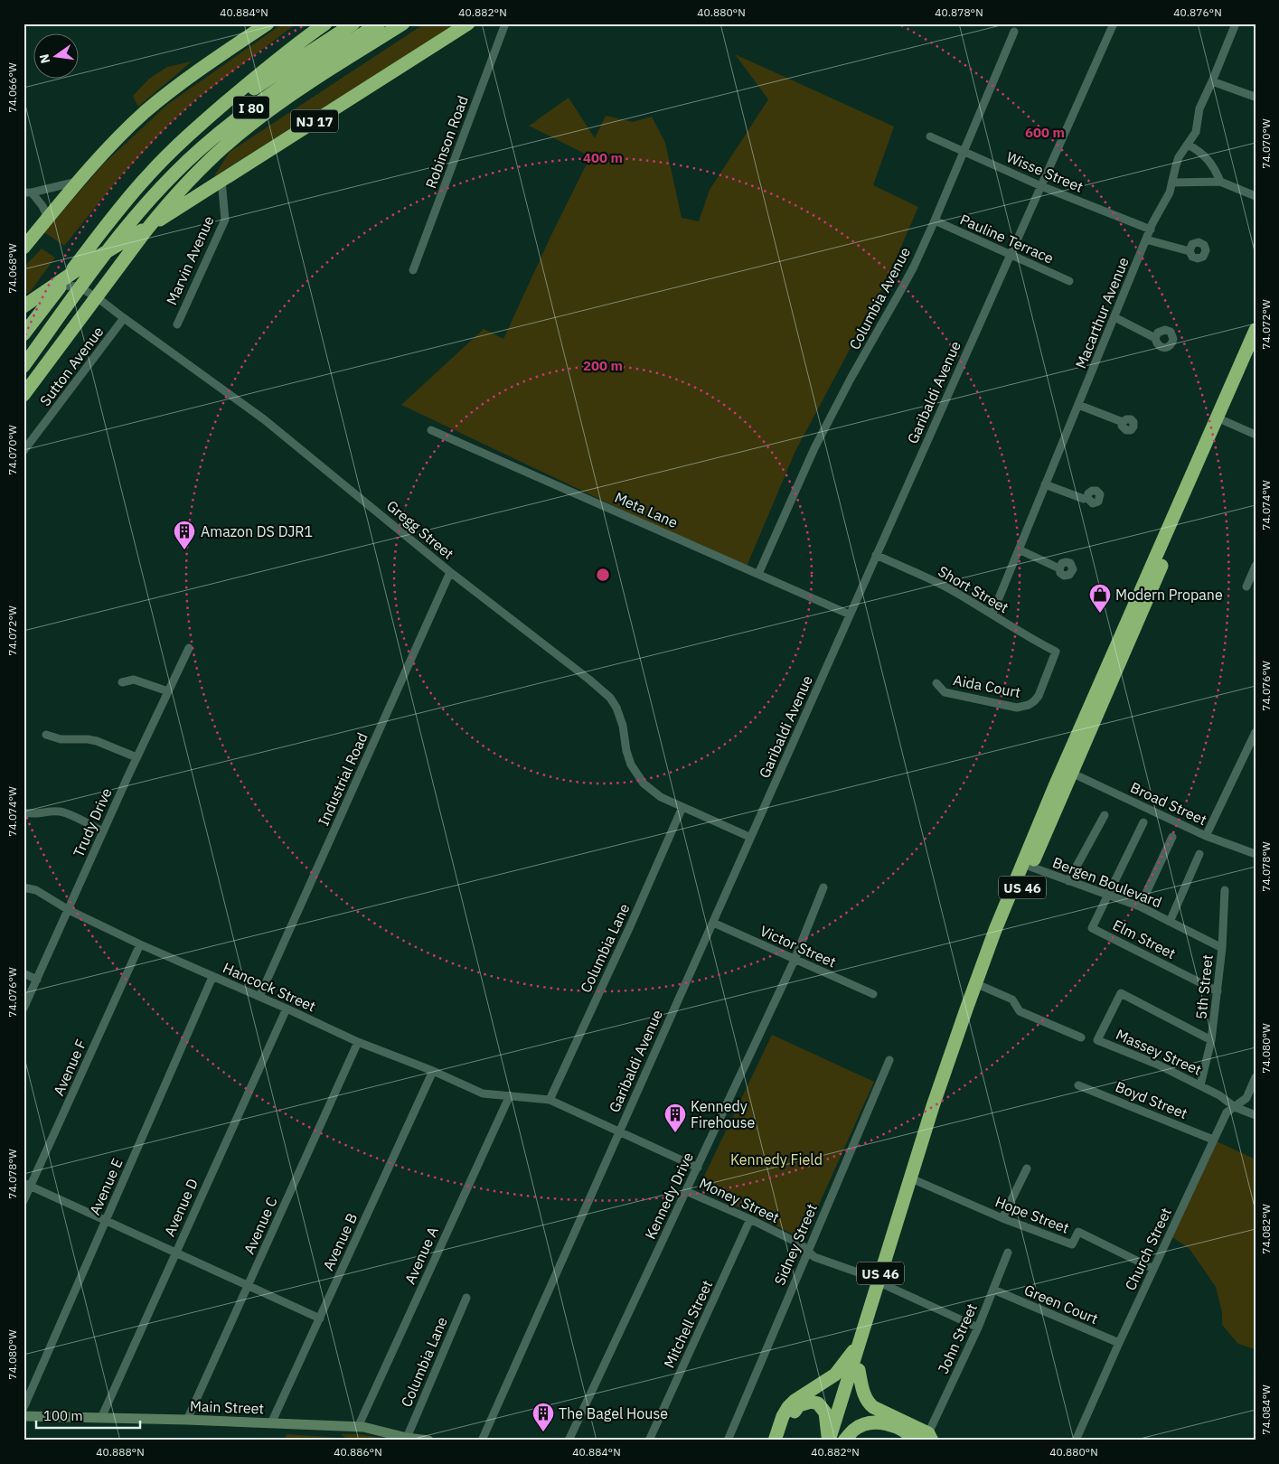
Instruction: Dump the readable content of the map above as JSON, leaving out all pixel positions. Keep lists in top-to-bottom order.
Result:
{
  "streets": {
    "highway": ["I 80", "NJ 17", "US 46"],
    "street": [
      "Robinson Road",
      "Wisse Street",
      "Pauline Terrace",
      "Marvin Avenue",
      "Columbia Avenue",
      "Macarthur Avenue",
      "Sutton Avenue",
      "Garibaldi Avenue",
      "Meta Lane",
      "Gregg Street",
      "Short Street",
      "Aida Court",
      "Industrial Road",
      "Broad Street",
      "Trudy Drive",
      "Bergen Boulevard",
      "Elm Street",
      "Victor Street",
      "Columbia Lane",
      "Hancock Street",
      "5th Street",
      "Massey Street",
      "Avenue F",
      "Boyd Street",
      "Avenue E",
      "Kennedy Drive",
      "Money Street",
      "Avenue D",
      "Hope Street",
      "Avenue C",
      "Avenue B",
      "Sidney Street",
      "Church Street",
      "Avenue A",
      "Green Court",
      "Mitchell Street",
      "John Street",
      "Main Street"
    ]
  },
  "crossings": [
    ["NJ 17", "Marvin Avenue"],
    ["NJ 17", "Gregg Street"],
    ["Wisse Street", "Columbia Avenue"],
    ["Wisse Street", "Macarthur Avenue"],
    ["Wisse Street", "Garibaldi Avenue"],
    ["Pauline Terrace", "Columbia Avenue"],
    ["Pauline Terrace", "Garibaldi Avenue"],
    ["Columbia Avenue", "Meta Lane"],
    ["Macarthur Avenue", "Short Street"],
    ["Sutton Avenue", "Gregg Street"],
    ["Garibaldi Avenue", "Meta Lane"],
    ["Garibaldi Avenue", "Gregg Street"],
    ["Garibaldi Avenue", "Short Street"],
    ["Garibaldi Avenue", "Victor Street"],
    ["Garibaldi Avenue", "Hancock Street"],
    ["Gregg Street", "Industrial Road"],
    ["Gregg Street", "Columbia Lane"],
    ["Short Street", "Aida Court"],
    ["Industrial Road", "Hancock Street"],
    ["Broad Street", "US 46"],
    ["Trudy Drive", "Hancock Street"],
    ["Bergen Boulevard", "US 46"],
    ["Bergen Boulevard", "Elm Street"],
    ["Bergen Boulevard", "5th Street"],
    ["US 46", "Money Street"],
    ["US 46", "Hope Street"],
    ["Elm Street", "5th Street"],
    ["Victor Street", "Kennedy Drive"],
    ["Columbia Lane", "Hancock Street"],
    ["Columbia Lane", "Main Street"],
    ["Hancock Street", "Avenue F"],
    ["Hancock Street", "Avenue E"],
    ["Hancock Street", "Kennedy Drive"],
    ["Hancock Street", "Avenue D"],
    ["Hancock Street", "Avenue C"],
    ["Hancock Street", "Avenue B"],
    ["Hancock Street", "Avenue A"],
    ["5th Street", "Massey Street"],
    ["Massey Street", "Church Street"],
    ["Boyd Street", "Church Street"],
    ["Kennedy Drive", "Money Street"],
    ["Money Street", "Sidney Street"],
    ["Money Street", "Mitchell Street"],
    ["Money Street", "John Street"],
    ["Avenue D", "Main Street"],
    ["Hope Street", "Church Street"],
    ["Avenue C", "Main Street"],
    ["Avenue B", "Main Street"],
    ["Church Street", "Green Court"],
    ["Avenue A", "Main Street"],
    ["Green Court", "John Street"]
  ],
  "parks": ["Kennedy Field"],
  "places": {
    "building": ["Amazon DS DJR1", "Kennedy Firehouse", "The Bagel House"],
    "shop": ["Modern Propane"]
  },
  "scale_bar": "100 m",
  "north": "left",
  "coordinates": [
    "40.884°N",
    "40.882°N",
    "40.880°N",
    "40.878°N",
    "40.876°N",
    "74.066°W",
    "74.070°W",
    "74.068°W",
    "74.072°W",
    "74.074°W",
    "74.076°W",
    "74.078°W",
    "74.080°W",
    "74.082°W",
    "74.084°W",
    "40.888°N",
    "40.886°N"
  ],
  "rings": ["600 m", "400 m", "200 m"]
}
